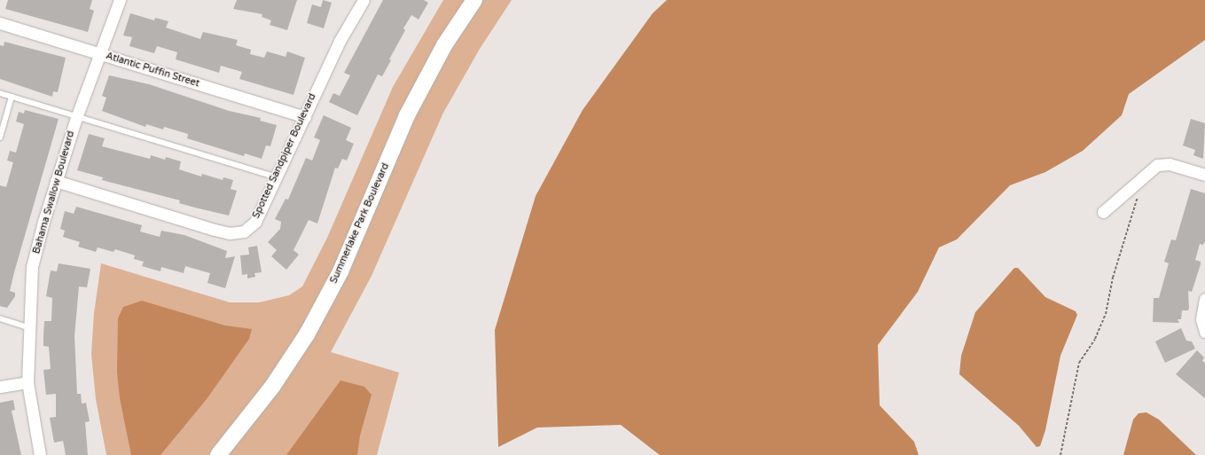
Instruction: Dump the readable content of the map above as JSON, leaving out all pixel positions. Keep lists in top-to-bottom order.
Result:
{
  "streets": {
    "main road": ["Summerlake Park Boulevard"],
    "street": ["Atlantic Puffin Street", "Spotted Sandpiper Boulevard", "Bahama Swallow Boulevard"]
  },
  "crossings": [
    ["Atlantic Puffin Street", "Spotted Sandpiper Boulevard"],
    ["Atlantic Puffin Street", "Bahama Swallow Boulevard"],
    ["Spotted Sandpiper Boulevard", "Bahama Swallow Boulevard"]
  ]
}
